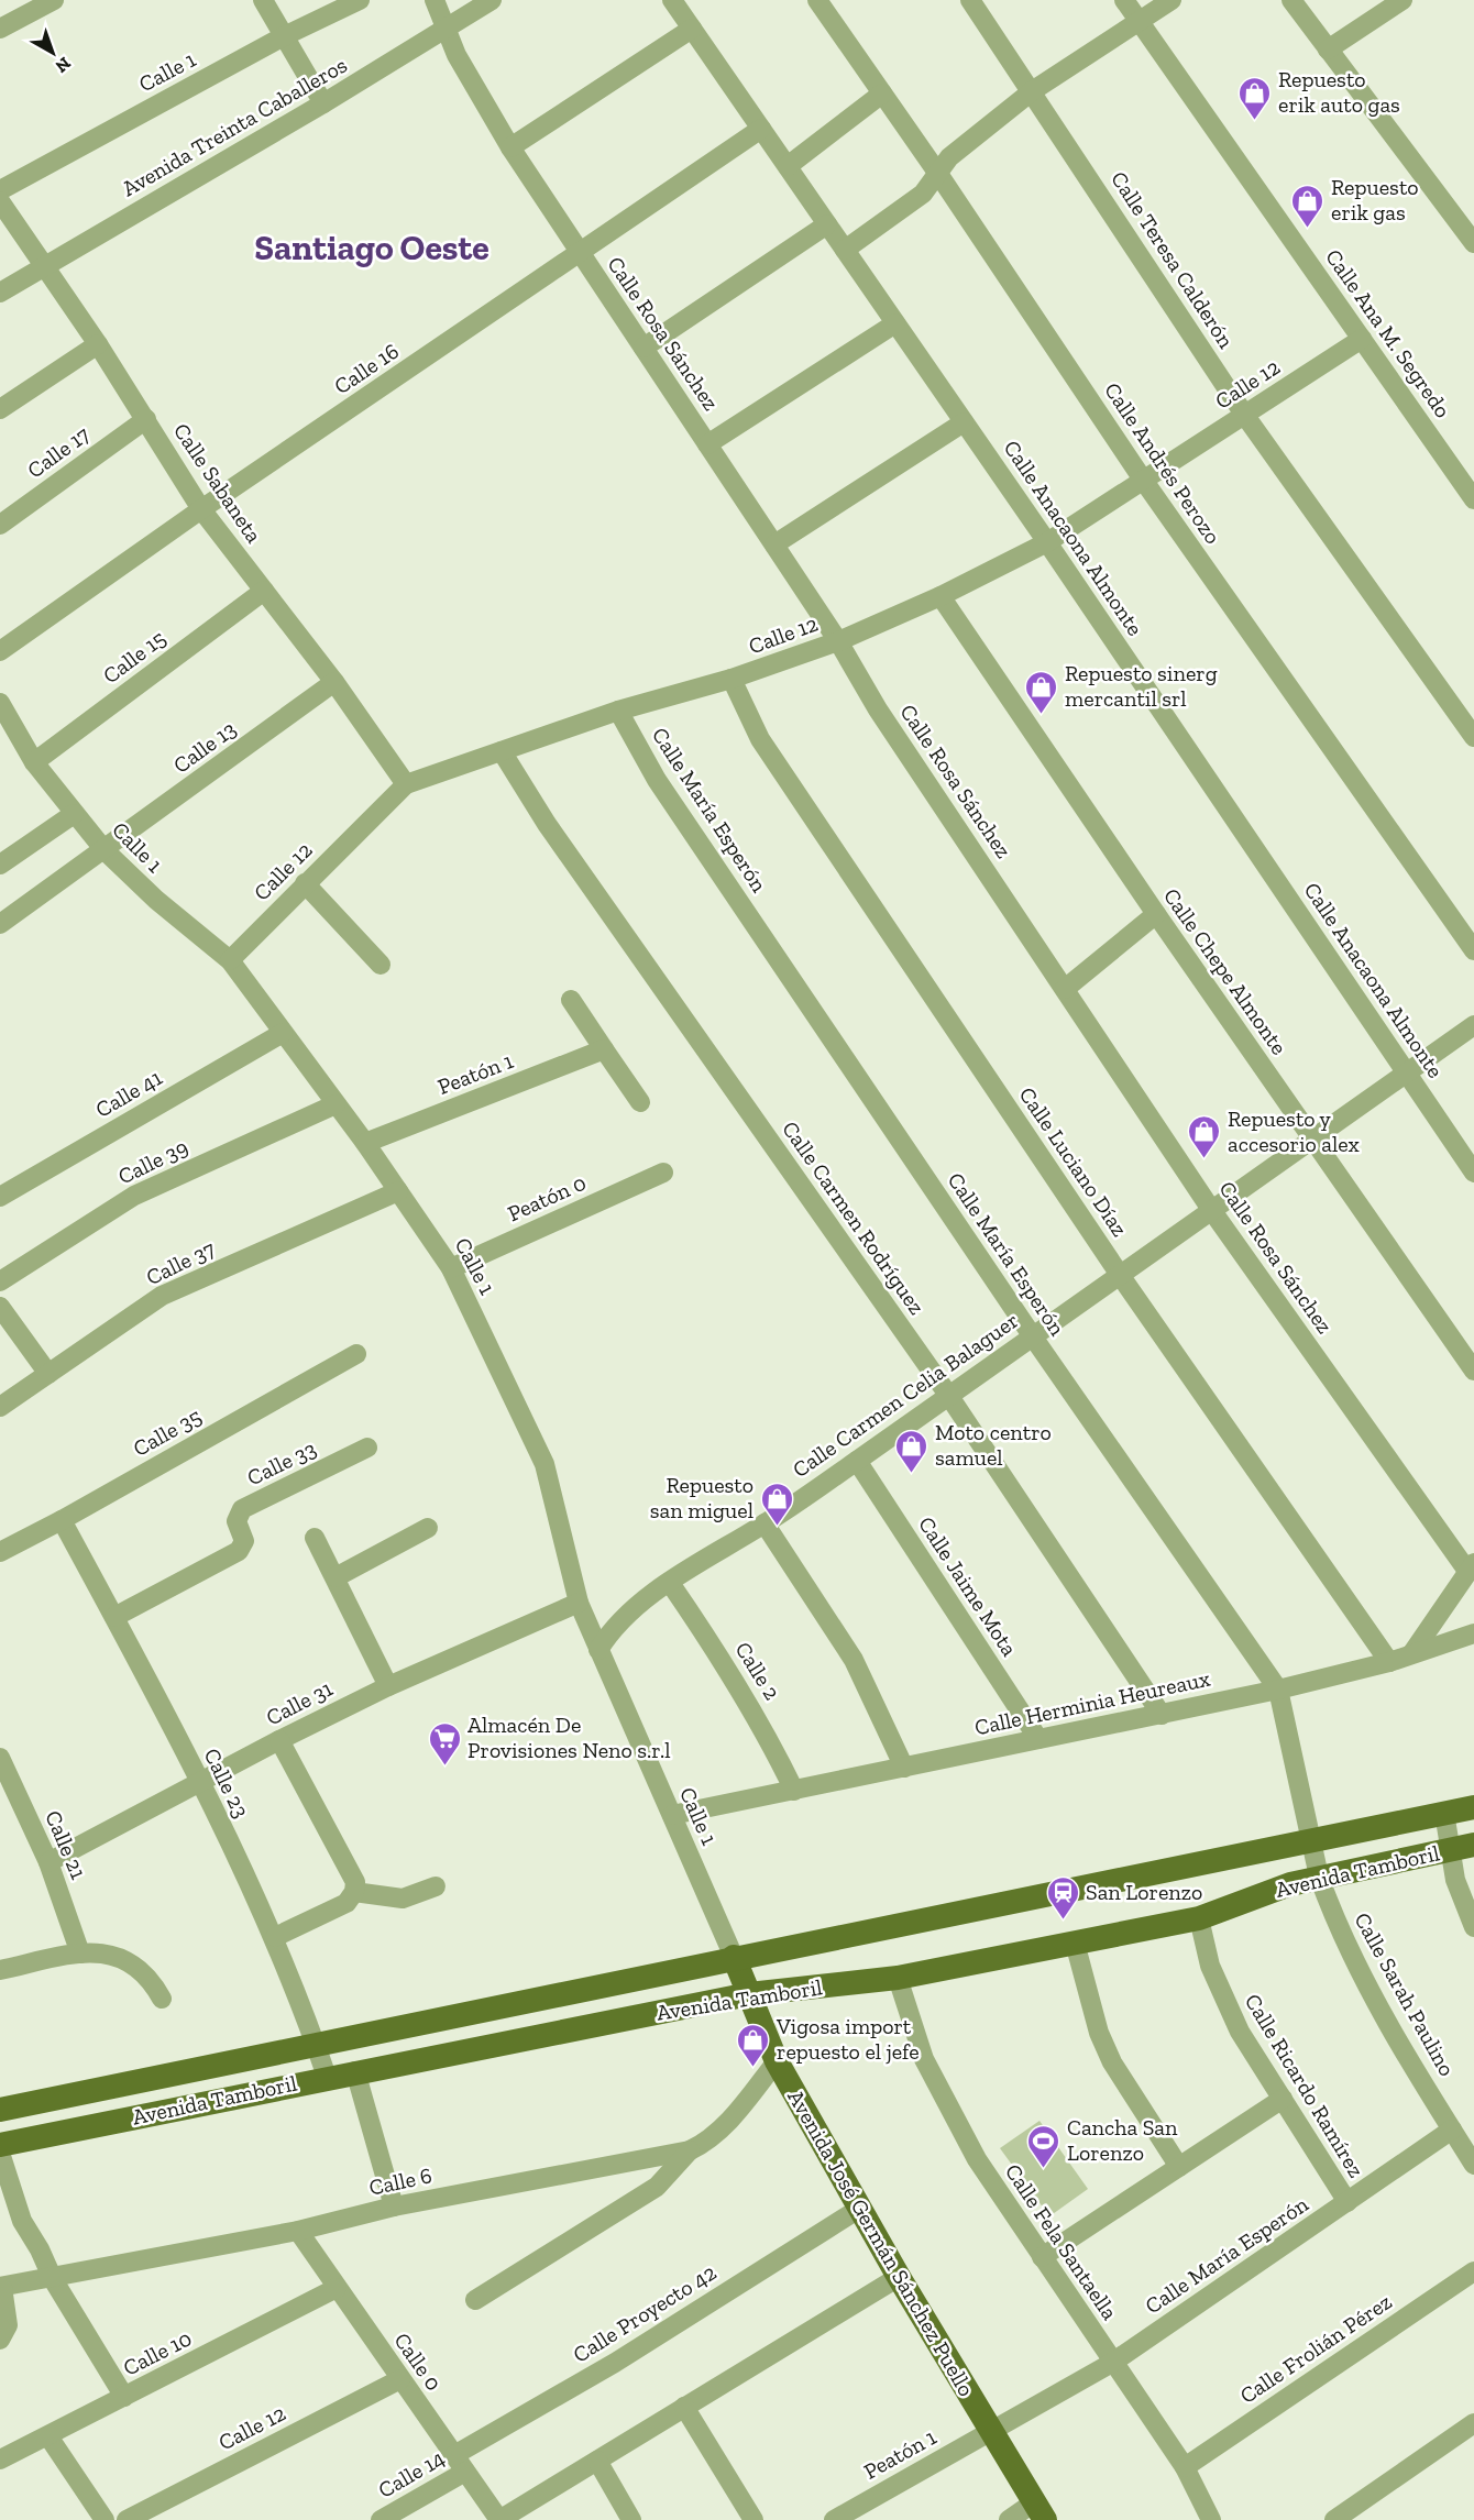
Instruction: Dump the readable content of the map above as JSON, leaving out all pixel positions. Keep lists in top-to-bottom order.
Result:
{
  "streets": {
    "main road": ["Avenida Tamboril", "Avenida José Germán Sánchez Puello"],
    "street": [
      "Calle 1",
      "Avenida Treinta Caballeros",
      "Calle Teresa Calderón",
      "Calle Rosa Sánchez",
      "Calle Ana M. Segredo",
      "Calle 16",
      "Calle 12",
      "Calle 17",
      "Calle Andrés Perozo",
      "Calle Sabaneta",
      "Calle Anacaona Almonte",
      "Calle 15",
      "Calle 13",
      "Calle María Esperón",
      "Calle Chepe Almonte",
      "Peatón 1",
      "Calle 41",
      "Calle 39",
      "Calle Luciano Díaz",
      "Peatón 0",
      "Calle Carmen Rodríguez",
      "Calle 37",
      "Calle Carmen Celia Balaguer",
      "Calle 35",
      "Calle 33",
      "Calle Jaime Mota",
      "Calle 2",
      "Calle 31",
      "Calle Herminia Heureaux",
      "Calle 23",
      "Calle 21",
      "Calle Sarah Paulino",
      "Calle Ricardo Ramírez",
      "Calle 6",
      "Calle Fela Santaella",
      "Calle Proyecto 42",
      "Calle Frolián Pérez",
      "Calle 10",
      "Calle 0",
      "Calle 14"
    ]
  },
  "crossings": [
    ["Calle 1", "Calle 12"],
    ["Calle 1", "Calle 15"],
    ["Calle 1", "Calle 13"],
    ["Calle 1", "Peatón 1"],
    ["Calle 1", "Calle 41"],
    ["Calle 1", "Calle 39"],
    ["Calle 1", "Peatón 0"],
    ["Calle 1", "Calle 37"],
    ["Calle 1", "Calle Carmen Celia Balaguer"],
    ["Calle 1", "Calle 31"],
    ["Calle 1", "Calle Herminia Heureaux"],
    ["Calle 1", "Avenida Tamboril"],
    ["Calle 1", "Avenida José Germán Sánchez Puello"],
    ["Avenida Treinta Caballeros", "Calle Rosa Sánchez"],
    ["Avenida Treinta Caballeros", "Calle Sabaneta"],
    ["Calle Teresa Calderón", "Calle 12"],
    ["Calle Rosa Sánchez", "Calle 16"],
    ["Calle Rosa Sánchez", "Calle 12"],
    ["Calle Rosa Sánchez", "Calle Carmen Celia Balaguer"],
    ["Calle Ana M. Segredo", "Calle 12"],
    ["Calle 16", "Calle Sabaneta"],
    ["Calle 16", "Calle Anacaona Almonte"],
    ["Calle 12", "Calle Andrés Perozo"],
    ["Calle 12", "Calle Sabaneta"],
    ["Calle 12", "Calle Anacaona Almonte"],
    ["Calle 12", "Calle María Esperón"],
    ["Calle 12", "Calle Chepe Almonte"],
    ["Calle 12", "Calle Luciano Díaz"],
    ["Calle 12", "Calle Carmen Rodríguez"],
    ["Calle 12", "Calle 0"],
    ["Calle 17", "Calle Sabaneta"],
    ["Calle Sabaneta", "Calle 15"],
    ["Calle Sabaneta", "Calle 13"],
    ["Calle Anacaona Almonte", "Calle Carmen Celia Balaguer"],
    ["Calle María Esperón", "Peatón 1"],
    ["Calle María Esperón", "Calle Carmen Celia Balaguer"],
    ["Calle María Esperón", "Calle Herminia Heureaux"],
    ["Calle María Esperón", "Avenida Tamboril"],
    ["Calle María Esperón", "Calle Sarah Paulino"],
    ["Calle María Esperón", "Calle Ricardo Ramírez"],
    ["Calle María Esperón", "Calle Fela Santaella"],
    ["Calle María Esperón", "Avenida José Germán Sánchez Puello"],
    ["Calle Chepe Almonte", "Calle Carmen Celia Balaguer"],
    ["Peatón 1", "Avenida José Germán Sánchez Puello"],
    ["Calle Luciano Díaz", "Calle Carmen Celia Balaguer"],
    ["Calle Luciano Díaz", "Calle Herminia Heureaux"],
    ["Calle Carmen Rodríguez", "Calle Carmen Celia Balaguer"],
    ["Calle Carmen Rodríguez", "Calle Herminia Heureaux"],
    ["Calle Carmen Celia Balaguer", "Calle Jaime Mota"],
    ["Calle Carmen Celia Balaguer", "Calle 2"],
    ["Calle 35", "Calle 23"],
    ["Calle 33", "Calle 23"],
    ["Calle Jaime Mota", "Calle Herminia Heureaux"],
    ["Calle 2", "Calle Herminia Heureaux"],
    ["Calle 31", "Calle 23"],
    ["Calle 31", "Calle 21"],
    ["Calle 23", "Avenida Tamboril"],
    ["Avenida Tamboril", "Calle Sarah Paulino"],
    ["Avenida Tamboril", "Calle Ricardo Ramírez"],
    ["Avenida Tamboril", "Calle Fela Santaella"],
    ["Avenida Tamboril", "Avenida José Germán Sánchez Puello"],
    ["Calle 6", "Avenida José Germán Sánchez Puello"],
    ["Calle 6", "Calle 0"],
    ["Calle Fela Santaella", "Calle Frolián Pérez"],
    ["Avenida José Germán Sánchez Puello", "Calle Proyecto 42"],
    ["Calle Proyecto 42", "Calle 0"],
    ["Calle Proyecto 42", "Calle 14"],
    ["Calle 10", "Calle 0"],
    ["Calle 0", "Calle 14"]
  ],
  "districts": ["Santiago Oeste"],
  "places": {
    "shop": [
      "Repuesto erik auto gas",
      "Repuesto erik gas",
      "Repuesto sinerg mercantil srl",
      "Repuesto y accesorio alex",
      "Moto centro samuel",
      "Repuesto san miguel",
      "Vigosa import repuesto el jefe"
    ],
    "supermarket": ["Almacén De Provisiones Neno s.r.l"],
    "station": ["San Lorenzo"],
    "sports": ["Cancha San Lorenzo"]
  },
  "north": "bottom right"
}
